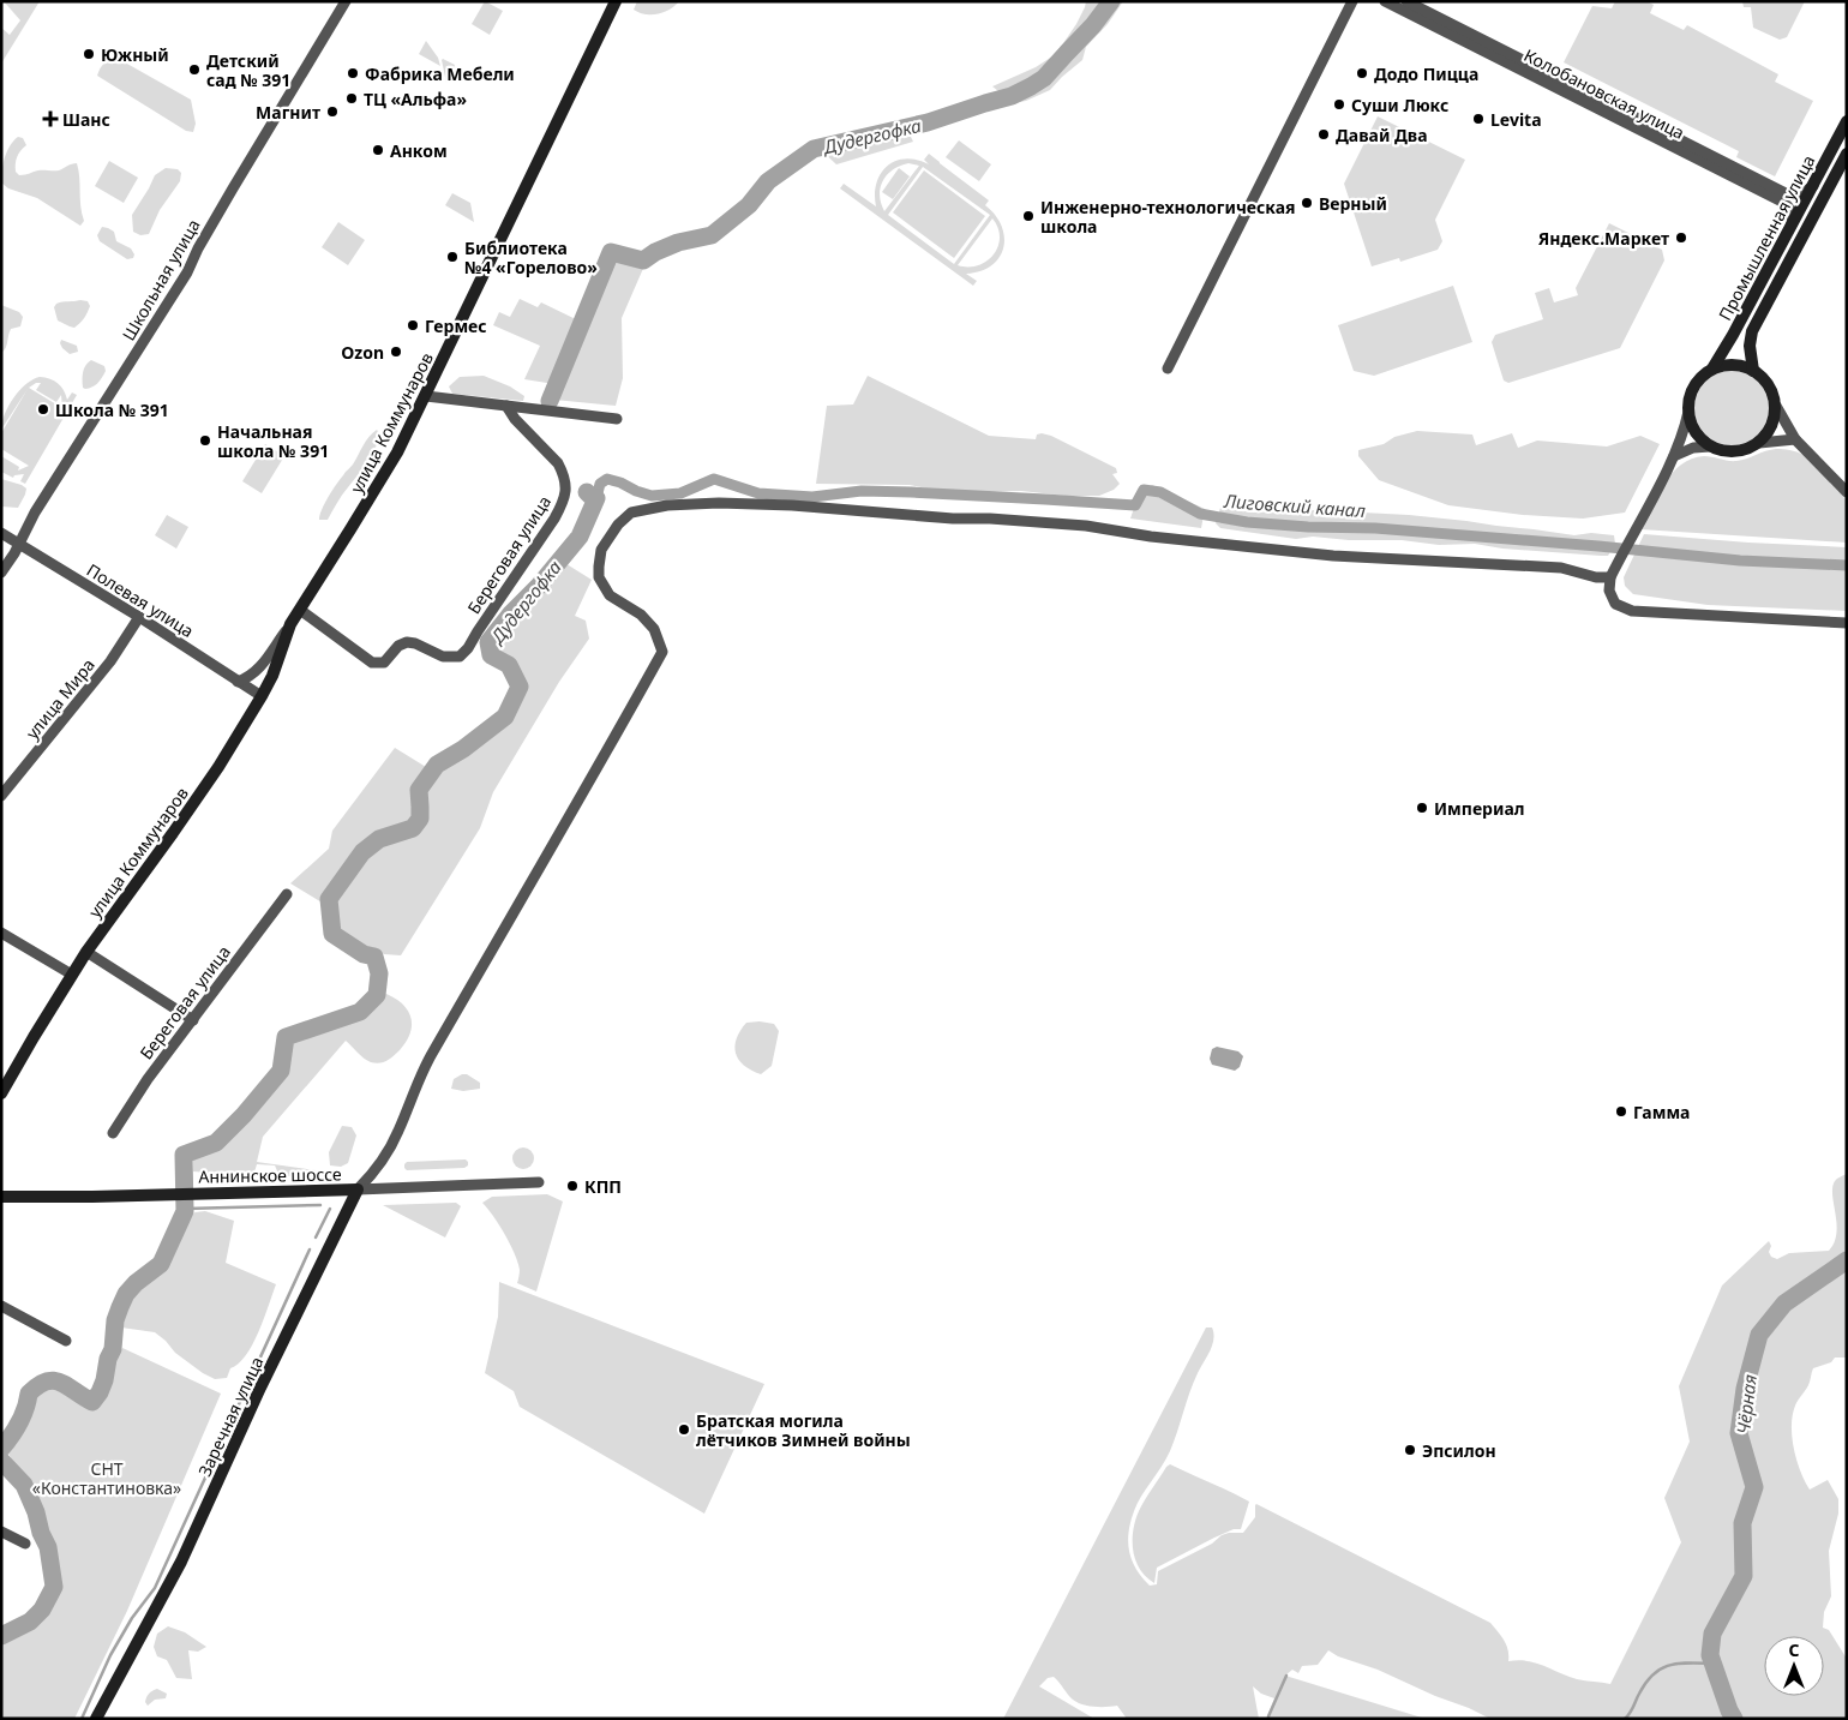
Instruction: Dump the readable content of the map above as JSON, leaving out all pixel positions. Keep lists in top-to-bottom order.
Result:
{
  "streets": {
    "street": [
      "Колобановская улица",
      "Промышленная улица",
      "Школьная улица",
      "улица Коммунаров",
      "Береговая улица",
      "Полевая улица",
      "улица Мира",
      "Аннинское шоссе",
      "Заречная улица"
    ]
  },
  "crossings": [
    ["Колобановская улица", "Промышленная улица"],
    ["Школьная улица", "Полевая улица"],
    ["улица Коммунаров", "Береговая улица"],
    ["улица Коммунаров", "Полевая улица"],
    ["Полевая улица", "улица Мира"],
    ["Аннинское шоссе", "Заречная улица"]
  ],
  "water": ["Дудергофка", "Лиговский канал", "Чёрная"],
  "parks": ["СНТ «Константиновка»"],
  "places": {
    "other": [
      "Южный",
      "Детский сад № 391",
      "Фабрика Мебели",
      "Додо Пицца",
      "ТЦ «Альфа»",
      "Суши Люкс",
      "Магнит",
      "Levita",
      "Давай Два",
      "Анком",
      "Верный",
      "Инженерно-технологическая школа",
      "Яндекс.Маркет",
      "Библиотека №4 «Горелово»",
      "Гермес",
      "Ozon",
      "Школа № 391",
      "Начальная школа № 391",
      "Империал",
      "Гамма",
      "КПП",
      "Братская могила лётчиков Зимней войны",
      "Эпсилон"
    ],
    "health": ["Шанс"]
  },
  "north": "top"
}
